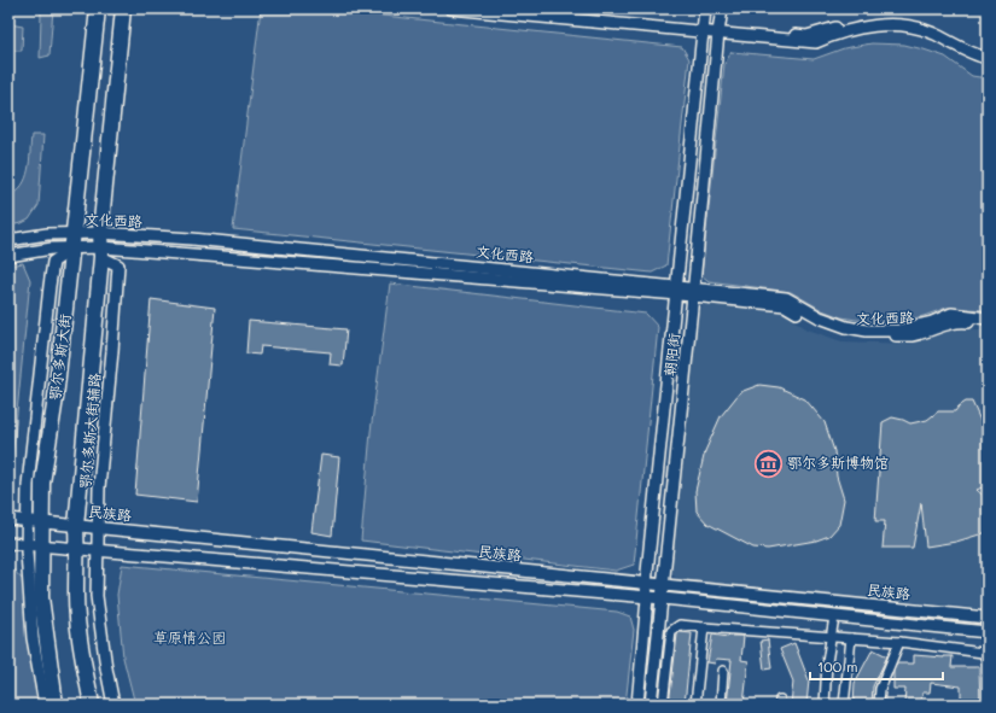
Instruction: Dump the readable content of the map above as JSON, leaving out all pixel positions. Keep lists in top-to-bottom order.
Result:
{
  "streets": {
    "main road": ["鄂尔多斯大街"],
    "street": [
      "文化西路",
      "朝阳街",
      "鄂尔多斯大街辅路",
      "民族路"
    ]
  },
  "crossings": [
    ["文化西路", "朝阳街"],
    ["文化西路", "鄂尔多斯大街"],
    ["文化西路", "鄂尔多斯大街辅路"],
    ["朝阳街", "民族路"],
    ["鄂尔多斯大街", "鄂尔多斯大街辅路"],
    ["鄂尔多斯大街", "民族路"],
    ["鄂尔多斯大街辅路", "民族路"]
  ],
  "parks": ["草原情公园"],
  "places": {
    "museum": ["鄂尔多斯博物馆"]
  },
  "scale_bar": "100 m"
}
